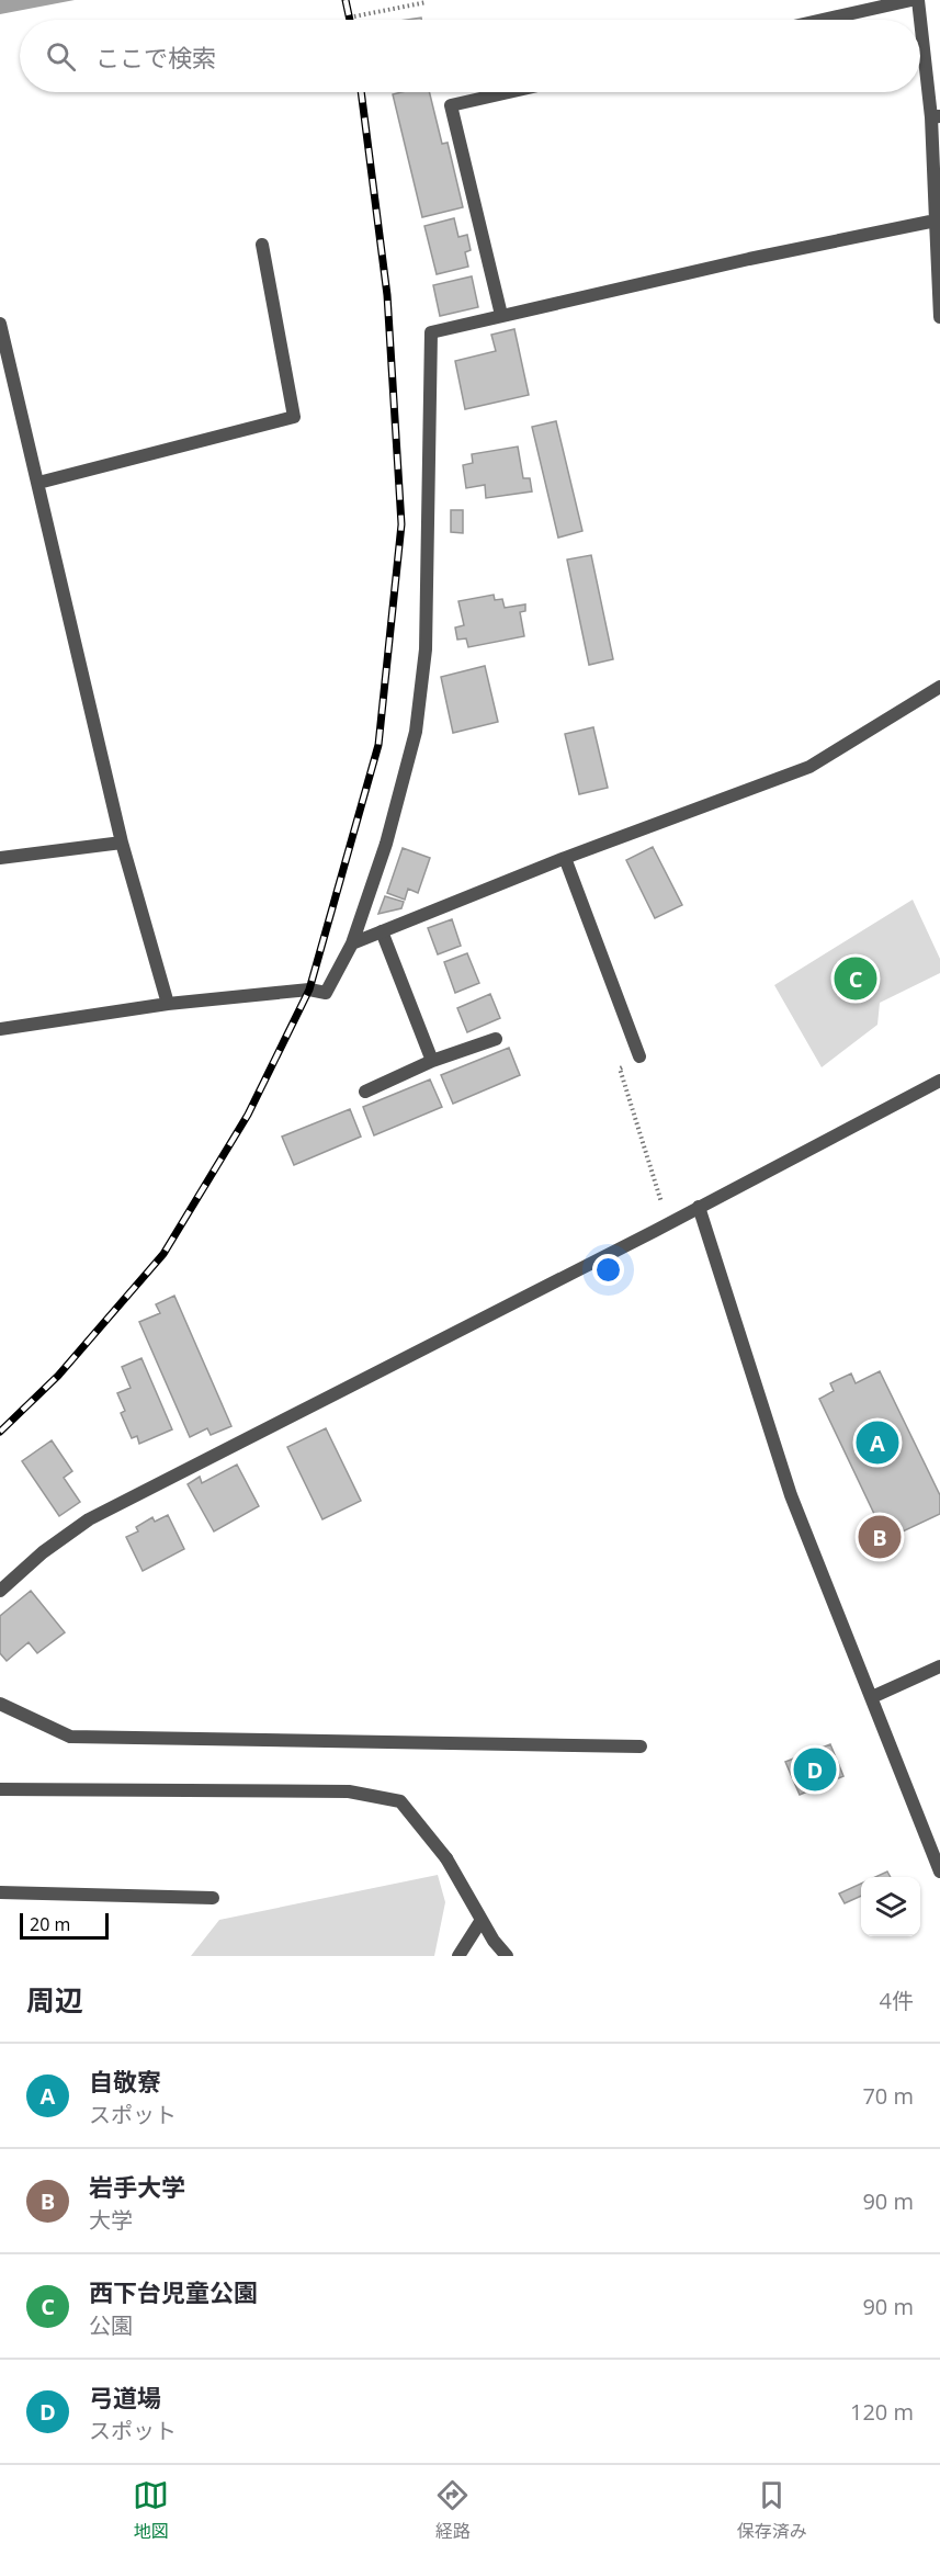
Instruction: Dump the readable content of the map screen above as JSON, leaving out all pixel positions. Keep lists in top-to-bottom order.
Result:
{
  "scale_bar": "20 m",
  "page": {
    "search": "ここで検索",
    "pins": [
      "C",
      "A",
      "B",
      "D"
    ],
    "scale": "20 m",
    "heading": ["周辺", "4件"],
    "list": [
      {
        "mark": "A",
        "name": "自敬寮",
        "note": "スポット",
        "value": "70 m"
      },
      {
        "mark": "B",
        "name": "岩手大学",
        "note": "大学",
        "value": "90 m"
      },
      {
        "mark": "C",
        "name": "西下台児童公園",
        "note": "公園",
        "value": "90 m"
      },
      {
        "mark": "D",
        "name": "弓道場",
        "note": "スポット",
        "value": "120 m"
      }
    ],
    "nav": ["地図", "経路", "保存済み"]
  }
}
